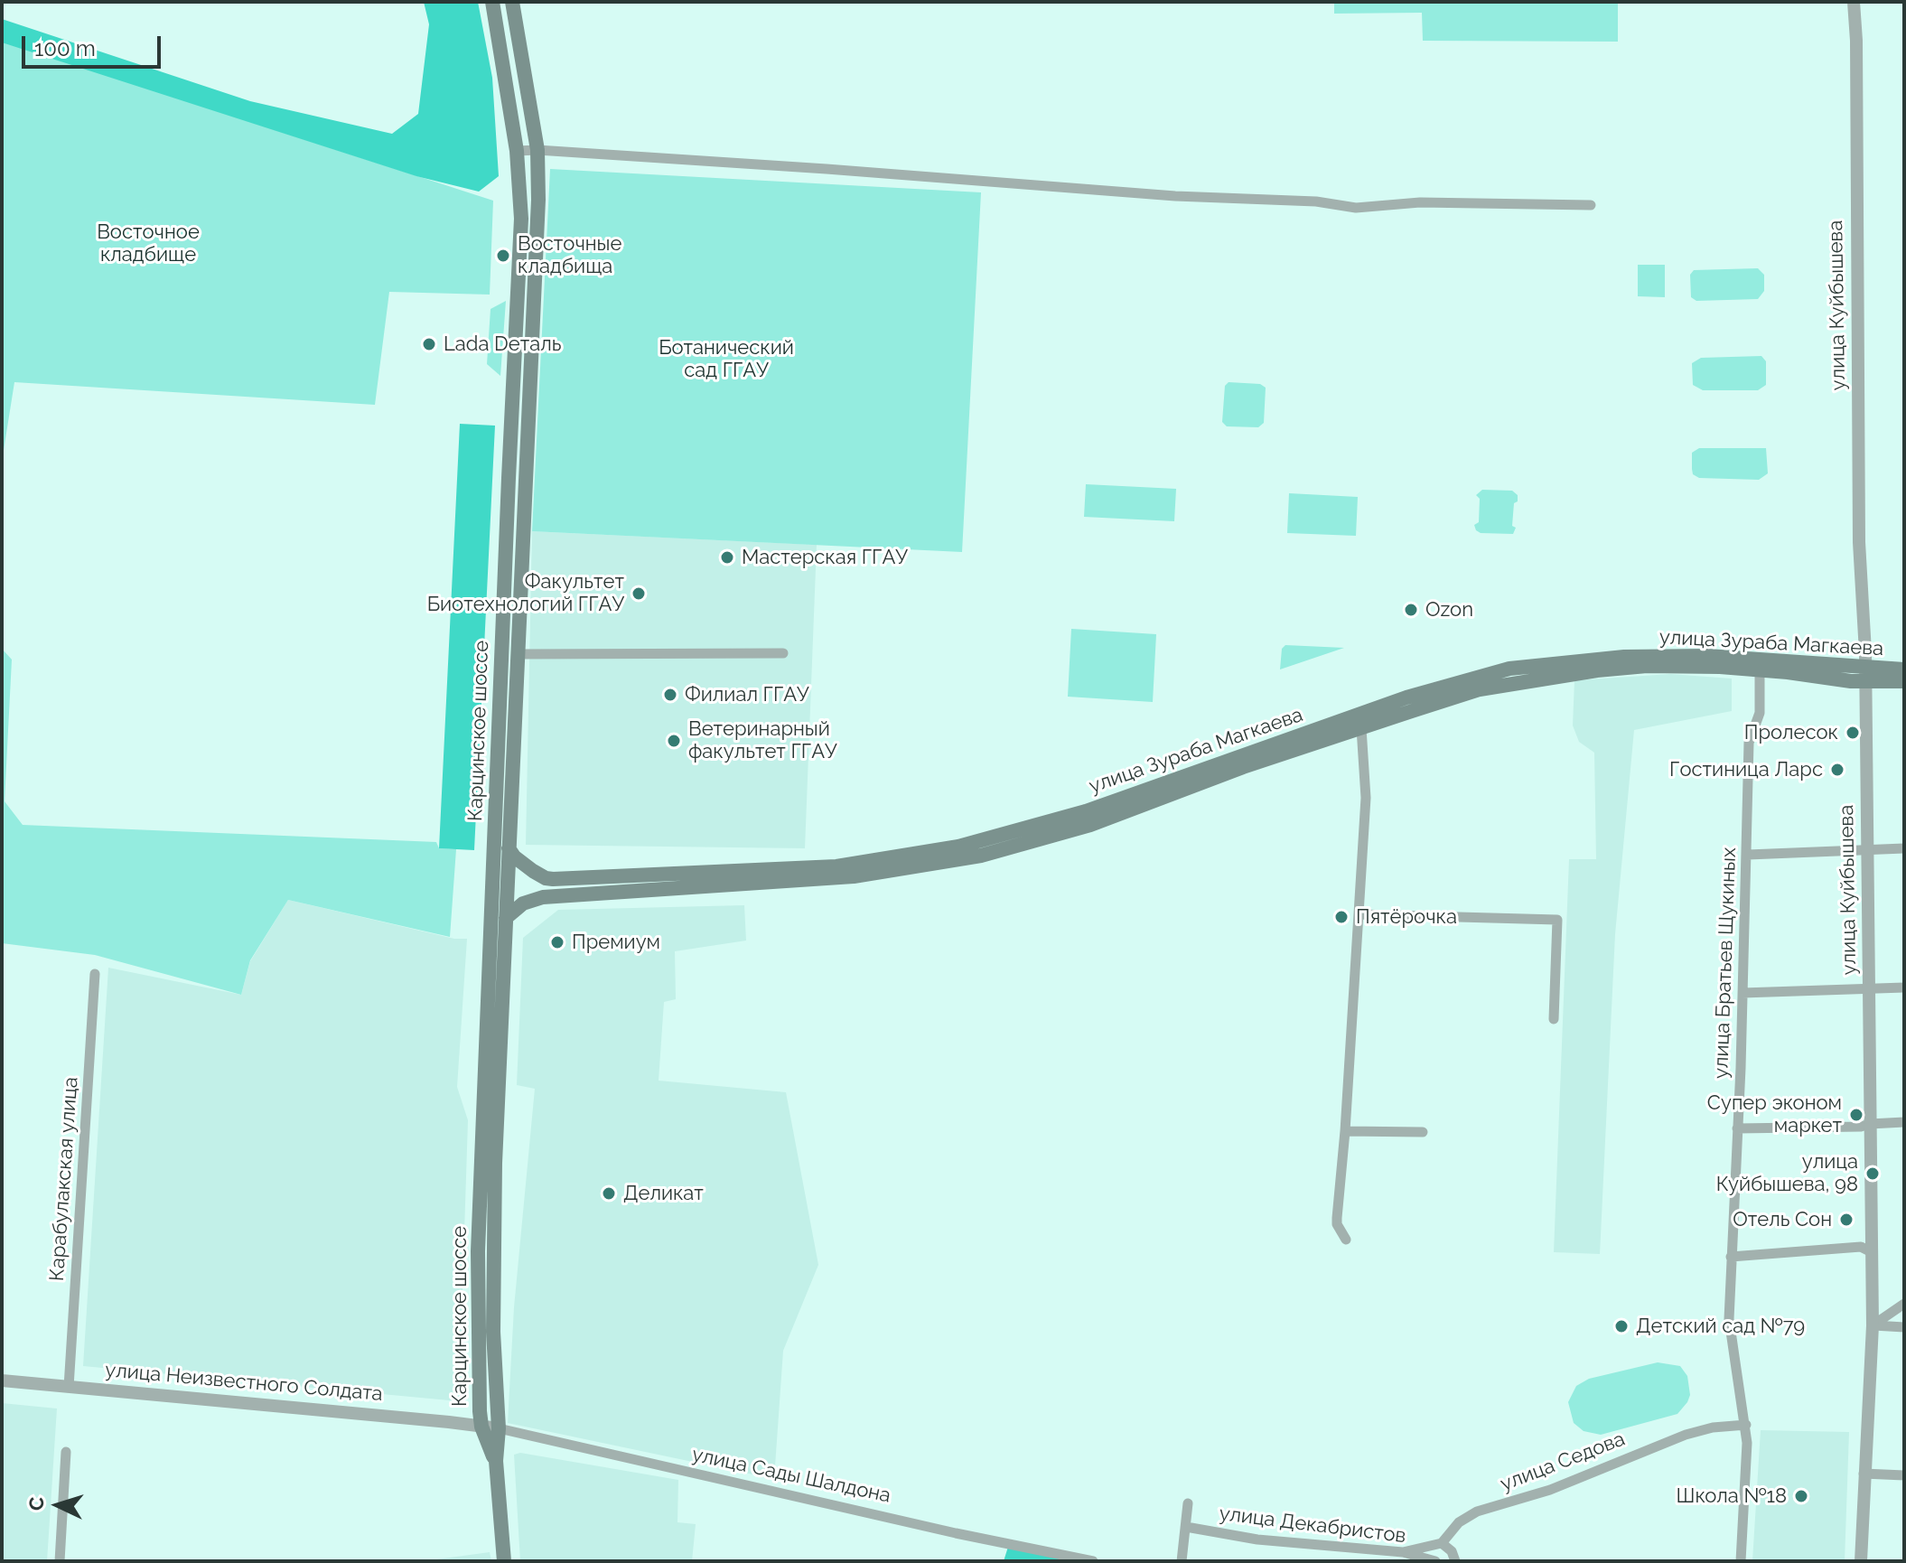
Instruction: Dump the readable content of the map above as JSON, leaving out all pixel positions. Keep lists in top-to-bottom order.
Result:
{
  "streets": {
    "main road": ["улица Зураба Магкаева", "Карцинское шоссе"],
    "street": [
      "улица Куйбышева",
      "улица Братьев Щукиных",
      "Карабулакская улица",
      "улица Неизвестного Солдата",
      "улица Седова",
      "улица Сады Шалдона",
      "улица Декабристов"
    ]
  },
  "crossings": [
    ["улица Куйбышева", "улица Зураба Магкаева"],
    ["улица Зураба Магкаева", "Карцинское шоссе"],
    ["улица Зураба Магкаева", "улица Братьев Щукиных"],
    ["Карцинское шоссе", "улица Неизвестного Солдата"],
    ["Карцинское шоссе", "улица Сады Шалдона"],
    ["улица Братьев Щукиных", "улица Седова"],
    ["Карабулакская улица", "улица Неизвестного Солдата"],
    ["улица Неизвестного Солдата", "улица Сады Шалдона"]
  ],
  "parks": ["Восточное кладбище", "Ботанический сад ГГАУ"],
  "places": [
    "Восточные кладбища",
    "Lada Dеталь",
    "Мастерская ГГАУ",
    "Факультет Биотехнологий ГГАУ",
    "Ozon",
    "Филиал ГГАУ",
    "Пролесок",
    "Ветеринарный факультет ГГАУ",
    "Гостиница Ларс",
    "Пятёрочка",
    "Премиум",
    "Супер эконом маркет",
    "улица Куйбышева, 98",
    "Деликат",
    "Отель Сон",
    "Детский сад №79",
    "Школа №18"
  ],
  "scale_bar": "100 m",
  "north": "left"
}
